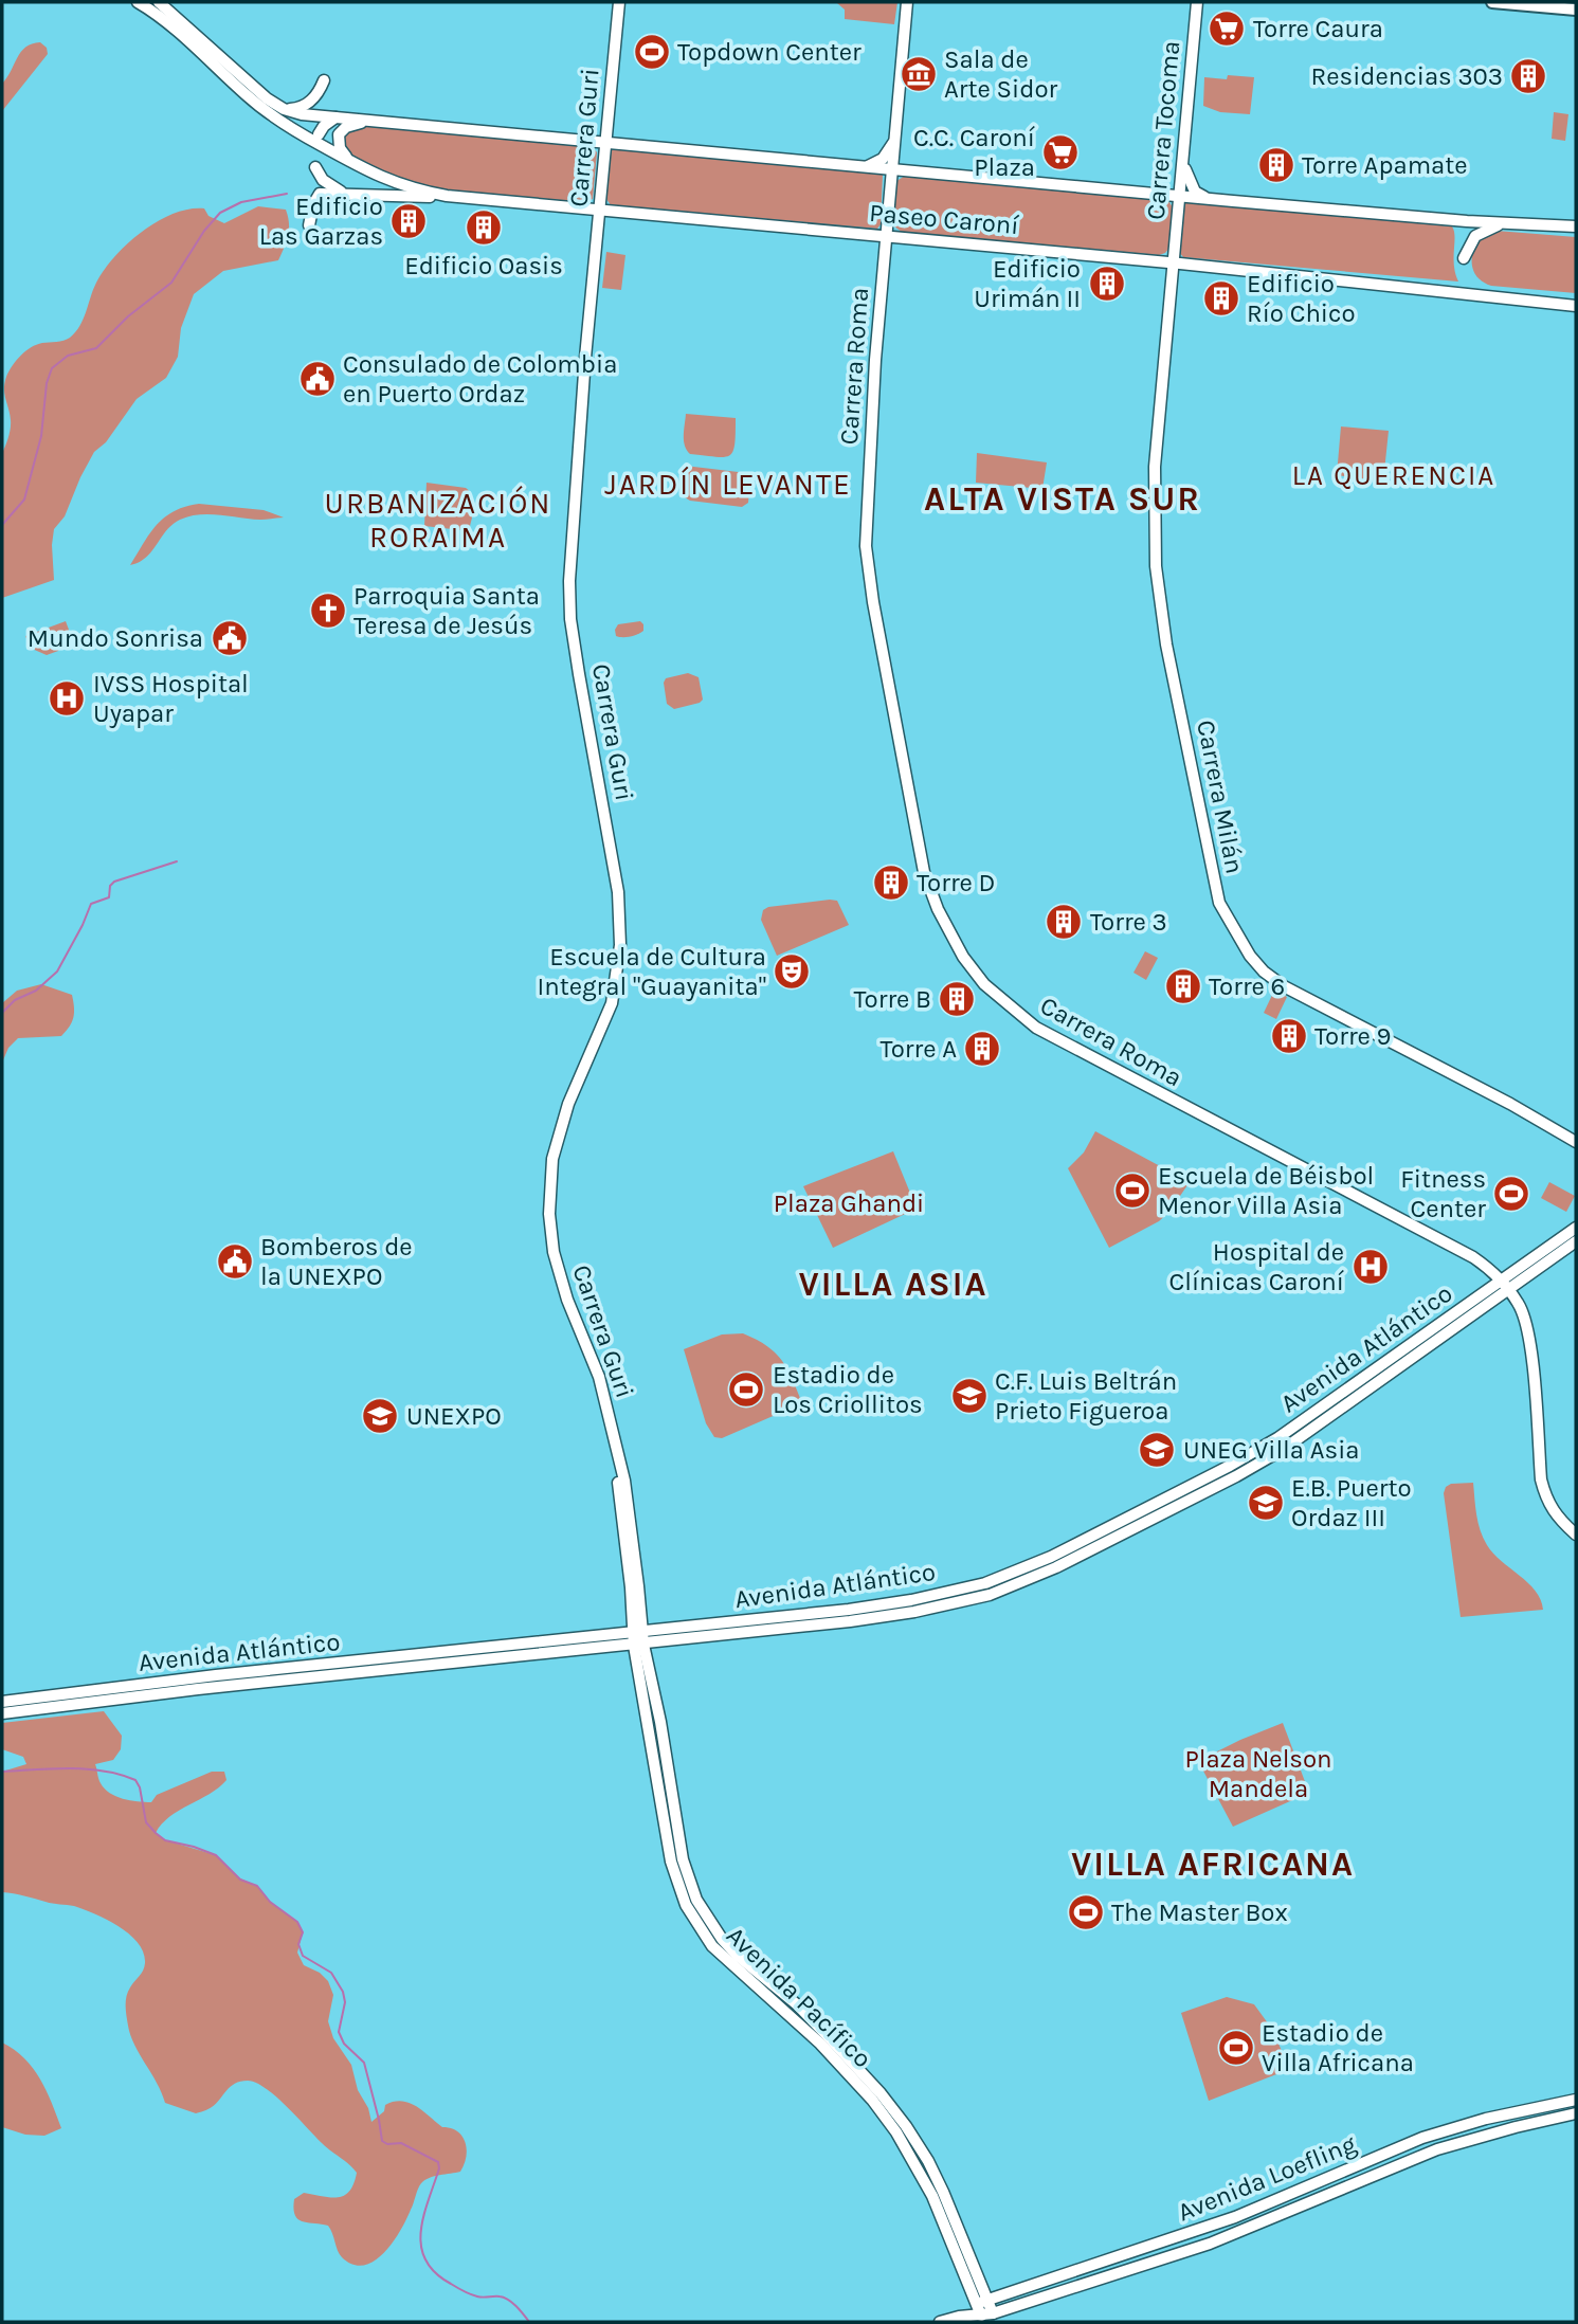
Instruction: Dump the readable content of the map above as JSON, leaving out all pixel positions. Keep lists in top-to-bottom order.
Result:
{
  "streets": {
    "street": [
      "Carrera Tocoma",
      "Carrera Guri",
      "Paseo Caroní",
      "Carrera Roma",
      "Carrera Milán",
      "Avenida Atlántico",
      "Avenida Pacífico",
      "Avenida Loefling"
    ]
  },
  "crossings": [
    ["Carrera Tocoma", "Paseo Caroní"],
    ["Carrera Tocoma", "Carrera Milán"],
    ["Carrera Guri", "Paseo Caroní"],
    ["Carrera Guri", "Avenida Atlántico"],
    ["Carrera Guri", "Avenida Pacífico"],
    ["Paseo Caroní", "Carrera Roma"],
    ["Paseo Caroní", "Carrera Milán"],
    ["Carrera Roma", "Avenida Atlántico"],
    ["Avenida Atlántico", "Avenida Pacífico"],
    ["Avenida Pacífico", "Avenida Loefling"]
  ],
  "districts": [
    "LA QUERENCIA",
    "JARDÍN LEVANTE",
    "ALTA VISTA SUR",
    "URBANIZACIÓN RORAIMA",
    "VILLA ASIA",
    "VILLA AFRICANA"
  ],
  "parks": ["Plaza Ghandi", "Plaza Nelson Mandela"],
  "places": {
    "supermarket": ["Torre Caura", "C.C. Caroní Plaza"],
    "sports": [
      "Topdown Center",
      "Escuela de Béisbol Menor Villa Asia",
      "Fitness Center",
      "Estadio de Los Criollitos",
      "The Master Box",
      "Estadio de Villa Africana"
    ],
    "museum": ["Sala de Arte Sidor"],
    "building": [
      "Residencias 303",
      "Torre Apamate",
      "Edificio Las Garzas",
      "Edificio Oasis",
      "Edificio Urimán II",
      "Edificio Río Chico",
      "Torre D",
      "Torre 3",
      "Torre 6",
      "Torre B",
      "Torre 9",
      "Torre A"
    ],
    "public building": ["Consulado de Colombia en Puerto Ordaz", "Mundo Sonrisa", "Bomberos de la UNEXPO"],
    "church": ["Parroquia Santa Teresa de Jesús"],
    "hospital": ["IVSS Hospital Uyapar", "Hospital de Clínicas Caroní"],
    "theatre": ["Escuela de Cultura Integral \"Guayanita\""],
    "school or university": [
      "C.F. Luis Beltrán Prieto Figueroa",
      "UNEXPO",
      "UNEG Villa Asia",
      "E.B. Puerto Ordaz III"
    ]
  }
}
